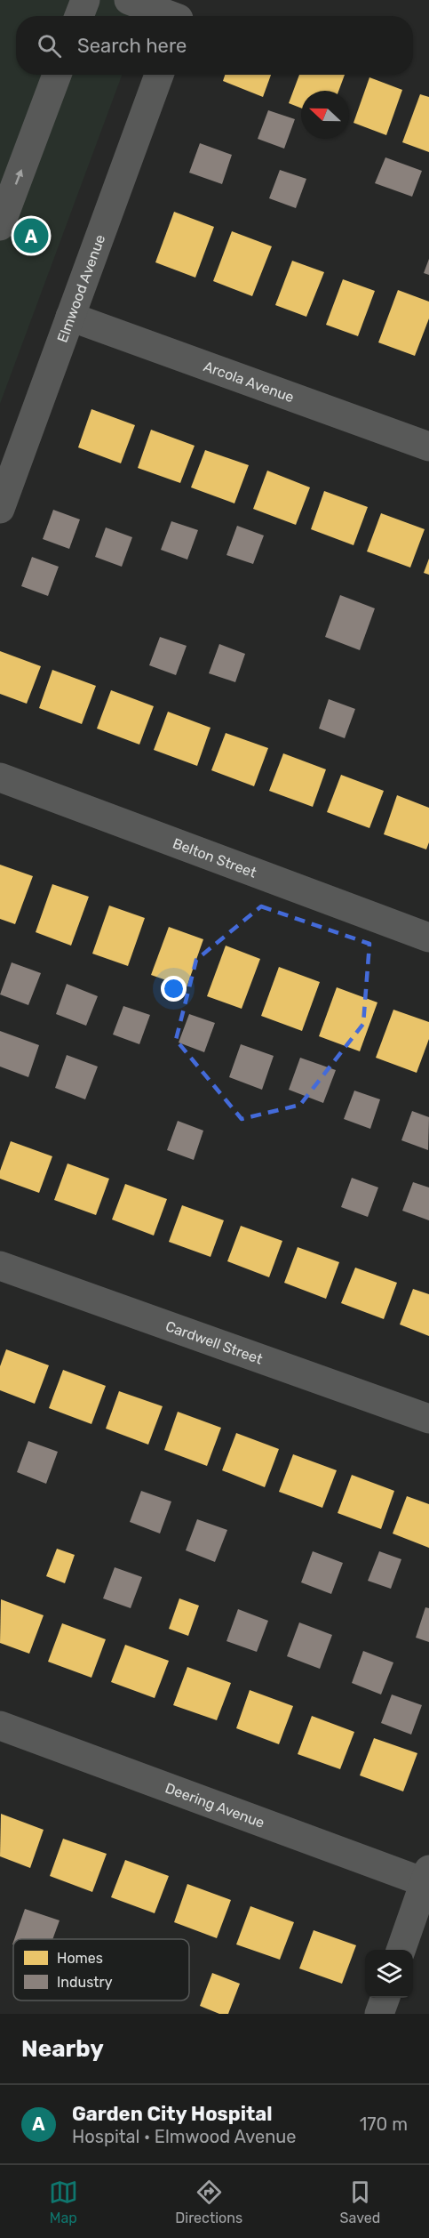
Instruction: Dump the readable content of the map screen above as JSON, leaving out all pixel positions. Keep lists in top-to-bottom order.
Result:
{
  "streets": {
    "street": [
      "Elmwood Avenue",
      "Arcola Avenue",
      "Belton Street",
      "Cardwell Street",
      "Deering Avenue"
    ]
  },
  "crossings": [
    ["Elmwood Avenue", "Arcola Avenue"]
  ],
  "legend": ["Homes", "Industry"],
  "north": "left",
  "page": {
    "search": "Search here",
    "pins": "A",
    "heading": "Nearby",
    "list": [
      {
        "mark": "A",
        "name": "Garden City Hospital",
        "note": "Hospital · Elmwood Avenue",
        "value": "170 m"
      }
    ],
    "nav": ["Map", "Directions", "Saved"]
  }
}
